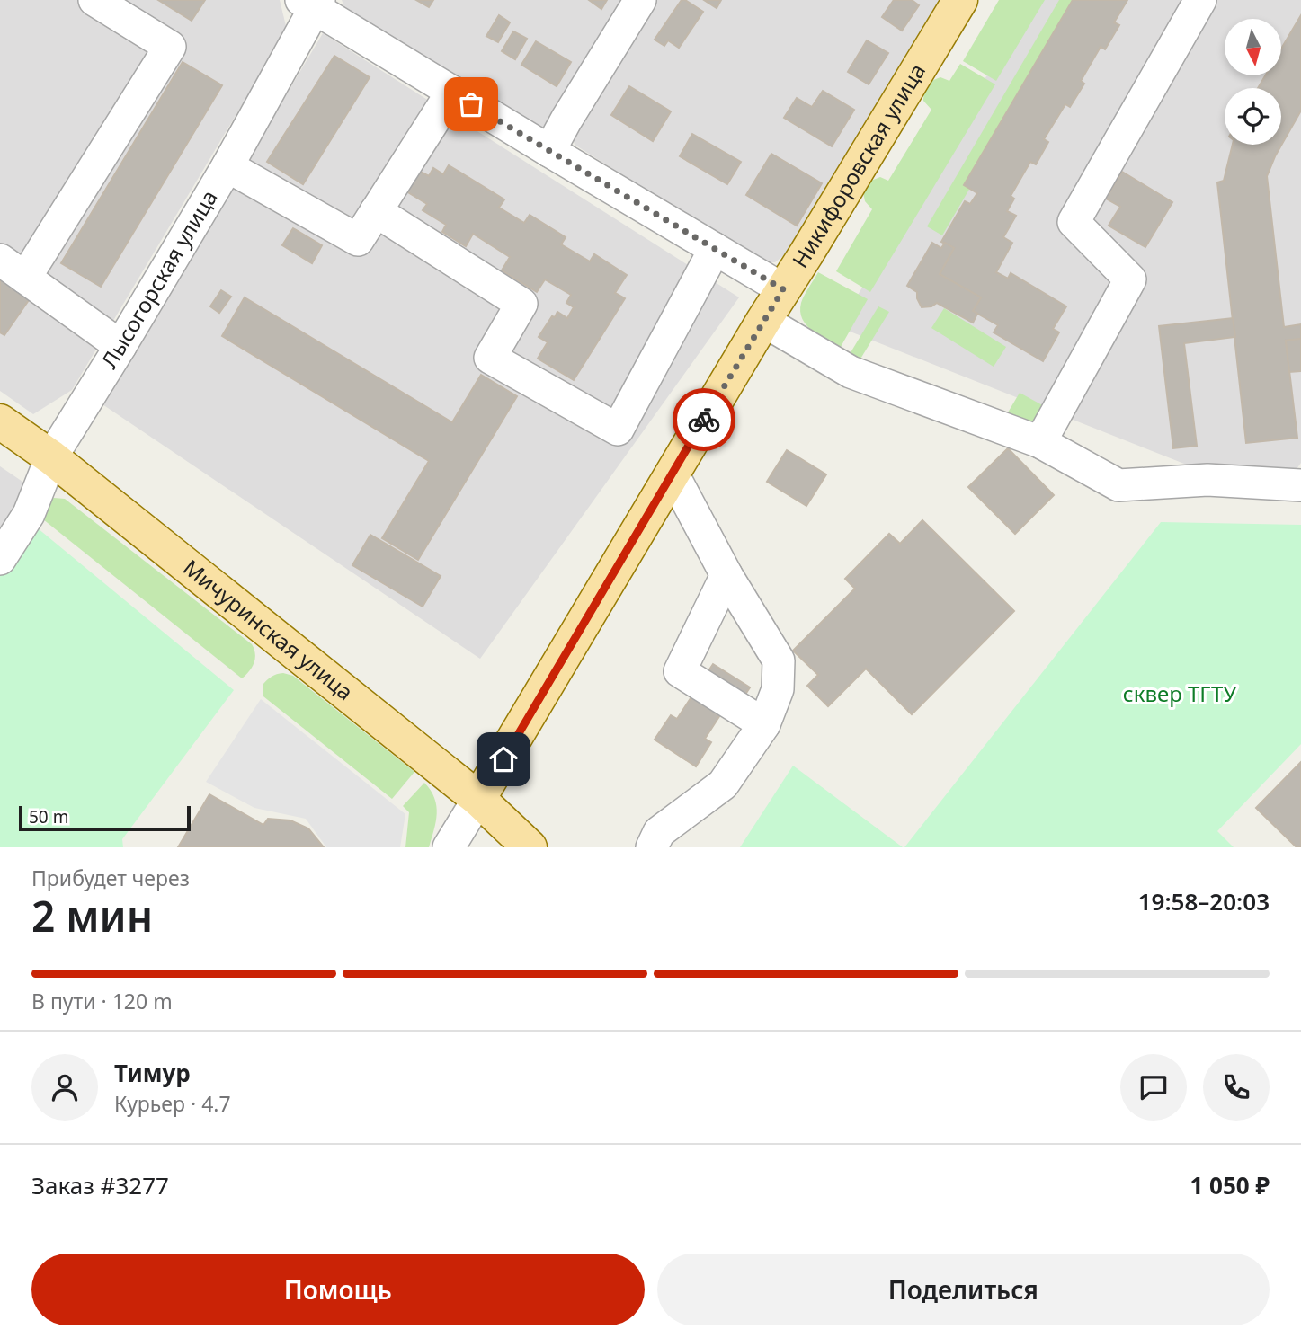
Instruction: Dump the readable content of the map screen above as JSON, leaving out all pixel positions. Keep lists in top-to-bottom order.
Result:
{
  "streets": {
    "main road": ["Никифоровская улица", "Мичуринская улица"],
    "street": ["Лысогорская улица"]
  },
  "crossings": [
    ["Никифоровская улица", "Мичуринская улица"],
    ["Лысогорская улица", "Мичуринская улица"]
  ],
  "parks": ["сквер ТГТУ"],
  "scale_bar": "50 m",
  "north": "bottom",
  "page": {
    "scale": "50 m",
    "heading": ["2 мин", "Прибудет через", "19:58–20:03"],
    "panel": [
      "Тимур",
      "Курьер · 4.7",
      "Заказ #3277",
      "1 050 ₽"
    ],
    "bar": "В пути · 120 m",
    "buttons": ["Помощь", "Поделиться"]
  }
}
